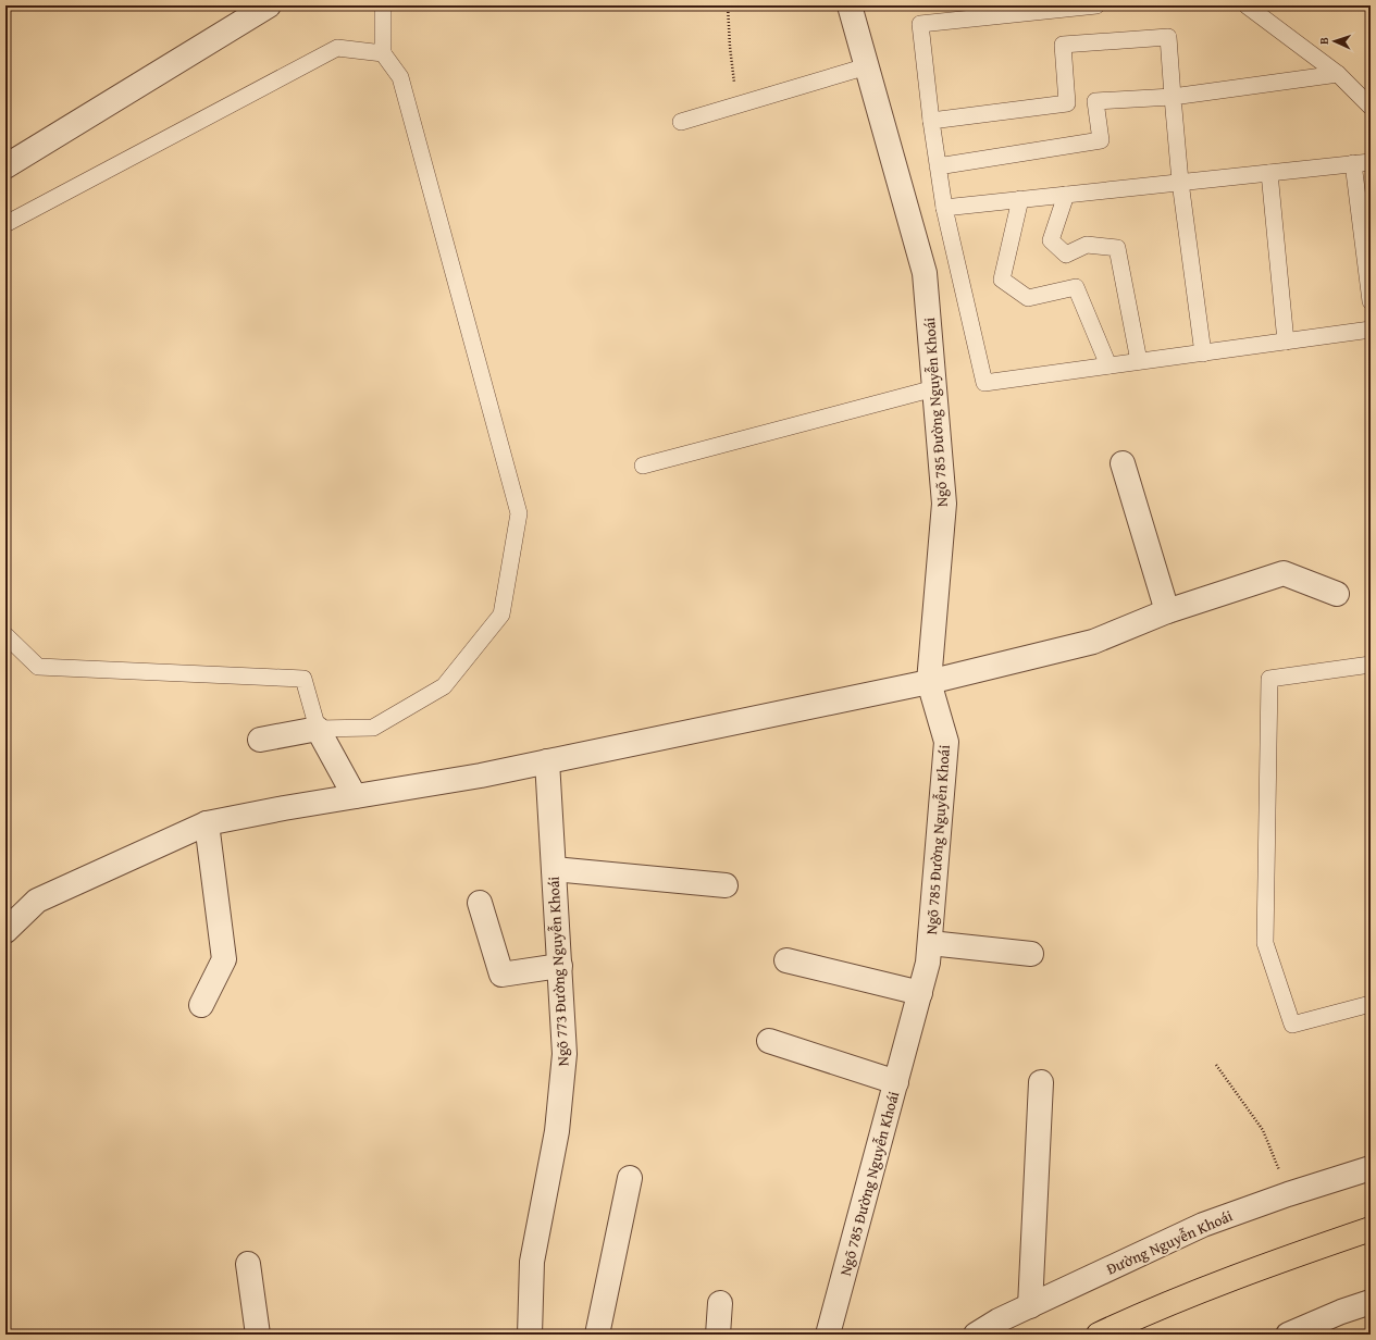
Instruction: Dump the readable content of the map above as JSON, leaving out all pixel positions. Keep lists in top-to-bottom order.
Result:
{
  "streets": {
    "street": ["Ngõ 785 Đường Nguyễn Khoái", "Ngõ 773 Đường Nguyễn Khoái", "Đường Nguyễn Khoái"]
  },
  "north": "left"
}
